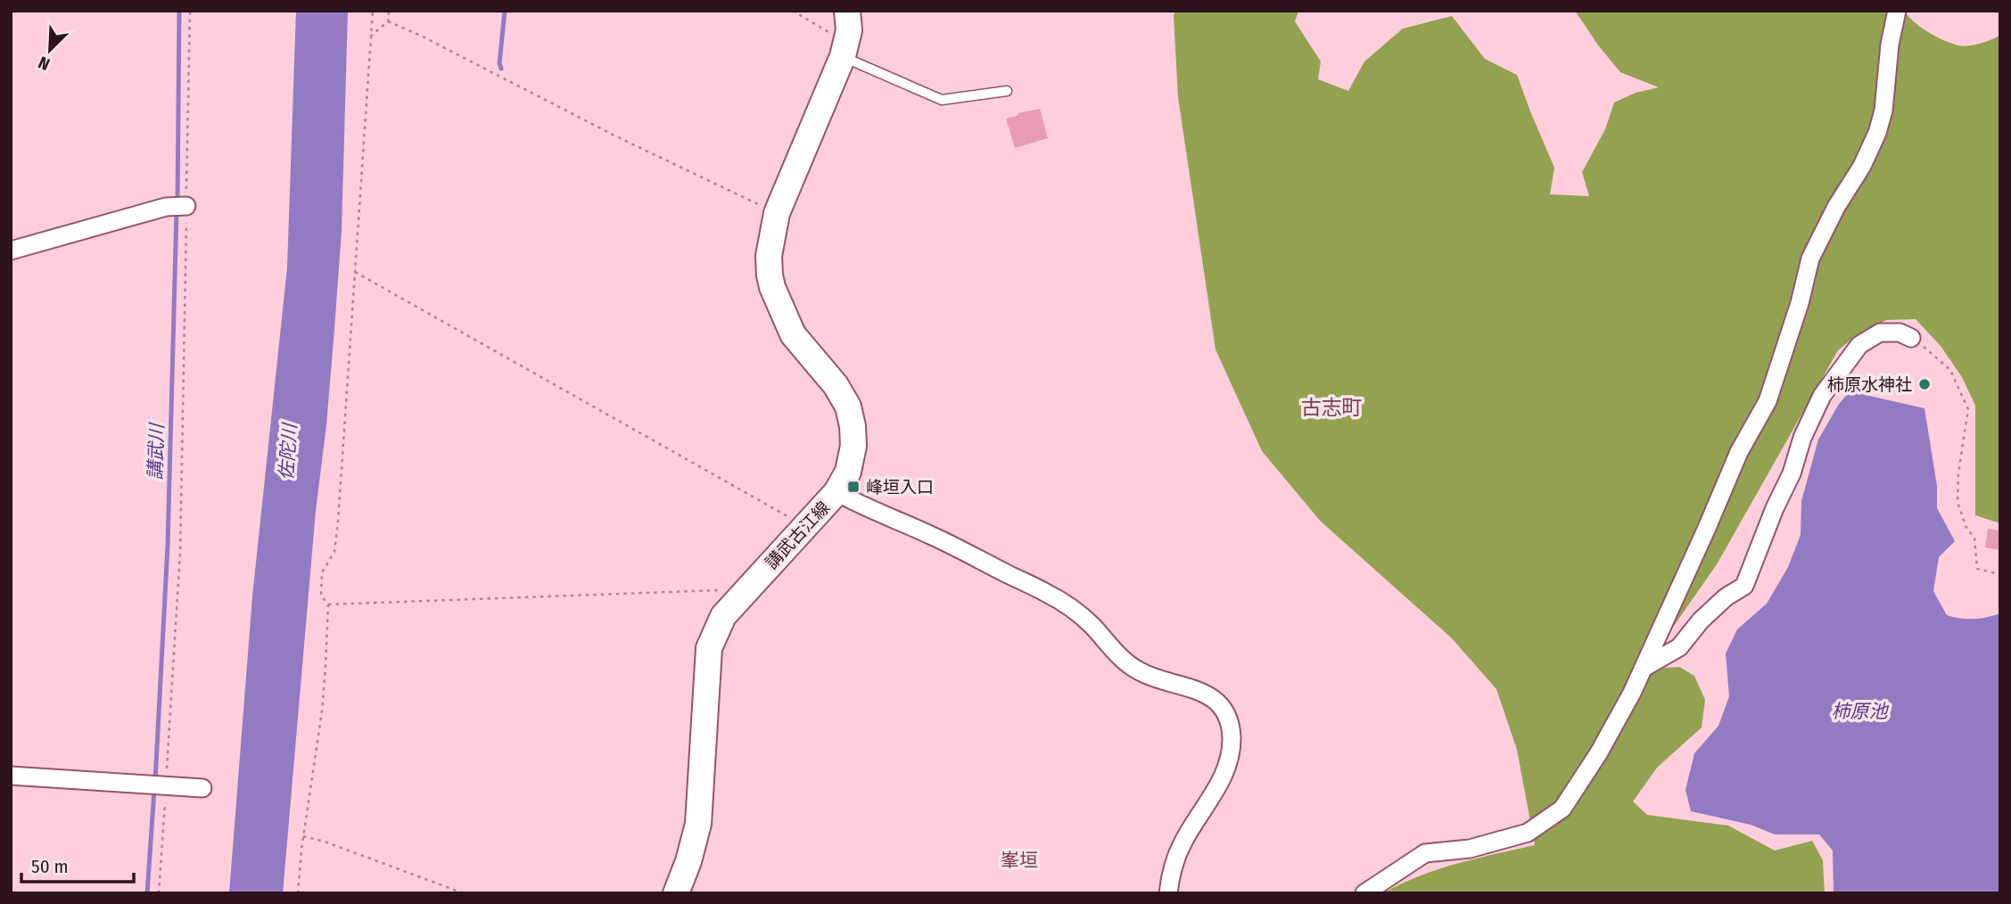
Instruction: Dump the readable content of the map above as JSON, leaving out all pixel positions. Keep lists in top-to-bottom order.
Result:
{
  "streets": {
    "main road": ["講武古江線"]
  },
  "districts": ["古志町", "峯垣"],
  "water": ["講武川", "佐陀川", "柿原池"],
  "places": {
    "other": ["柿原水神社"],
    "transit": ["峰垣入口"]
  },
  "scale_bar": "50 m",
  "north": "bottom left"
}
